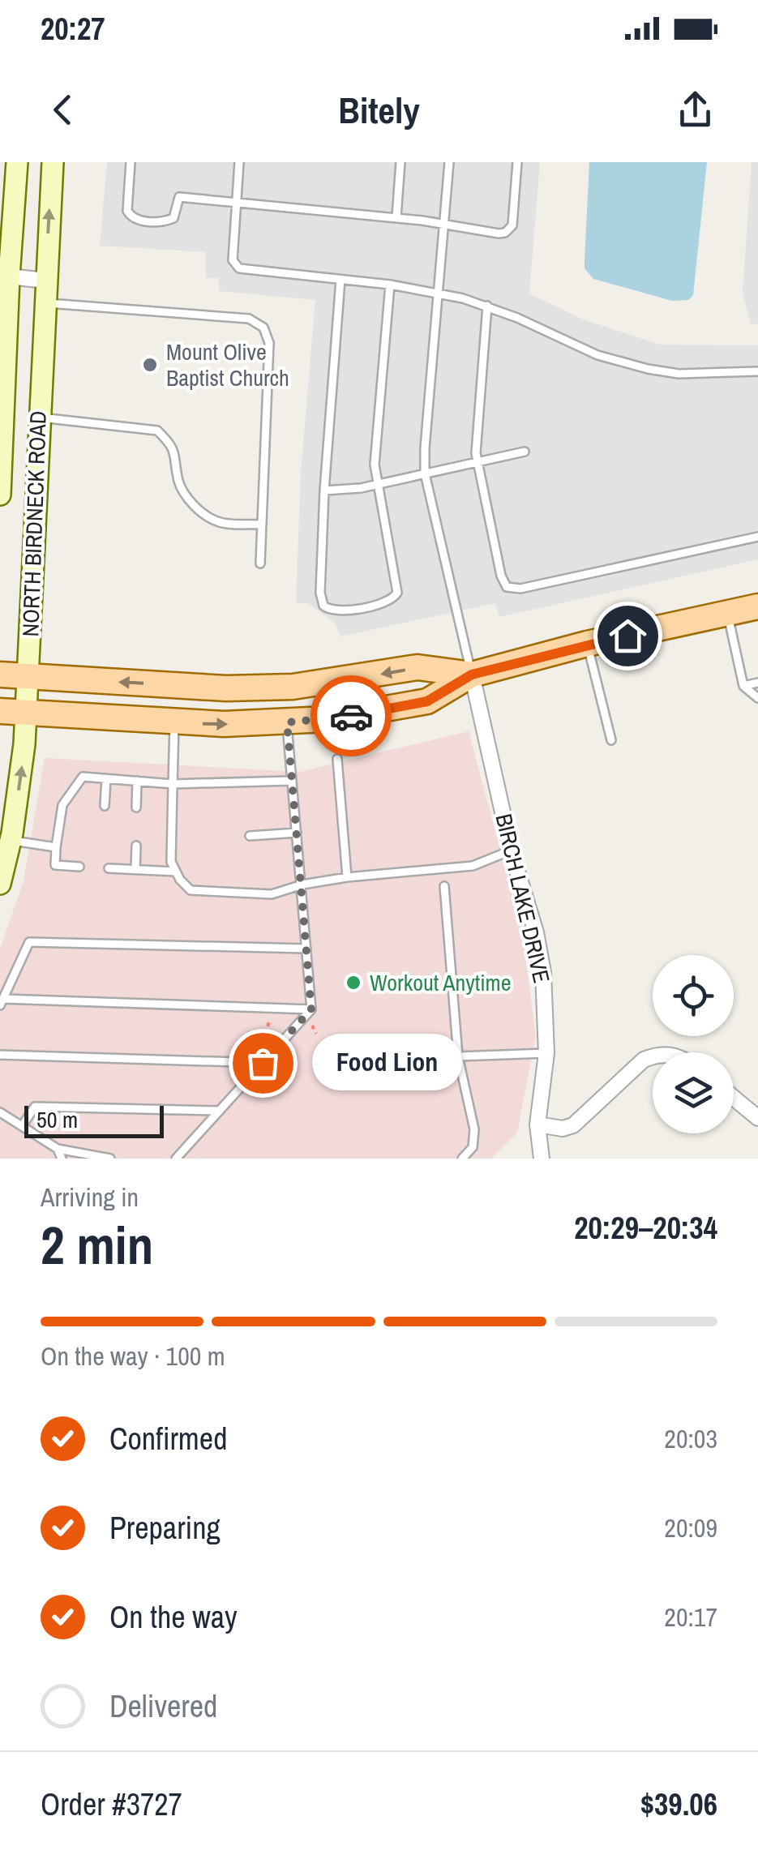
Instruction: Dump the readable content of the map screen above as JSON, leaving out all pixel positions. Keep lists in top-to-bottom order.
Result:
{
  "streets": {
    "main road": ["NORTH BIRDNECK ROAD"],
    "street": ["BIRCH LAKE DRIVE"]
  },
  "places": ["Mount Olive Baptist Church", "Workout Anytime", "Food Lion"],
  "scale_bar": "50 m",
  "page": {
    "status": "20:27",
    "header": "Bitely",
    "bubble": "Food Lion",
    "scale": "50 m",
    "heading": ["2 min", "Arriving in", "20:29–20:34"],
    "panel": ["Order #3727", "$39.06"],
    "bar": "On the way · 100 m",
    "list": [
      ["Confirmed", "20:03"],
      ["Preparing", "20:09"],
      ["On the way", "20:17"],
      "Delivered"
    ]
  }
}
